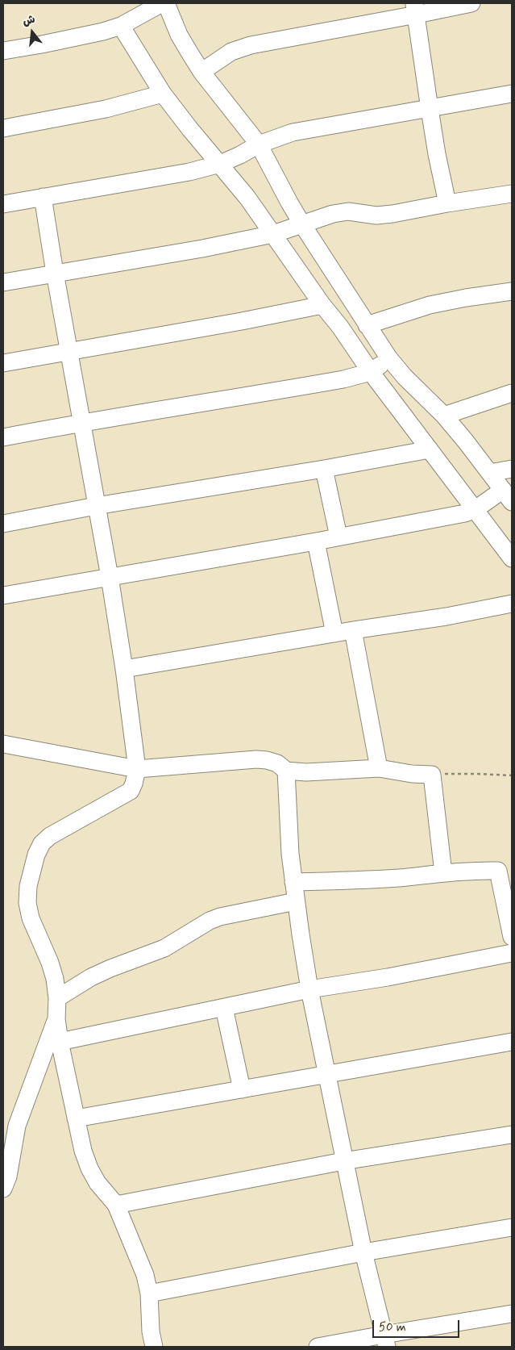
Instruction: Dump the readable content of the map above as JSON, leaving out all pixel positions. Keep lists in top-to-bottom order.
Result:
{
  "scale_bar": "50 m",
  "north": "top"
}
